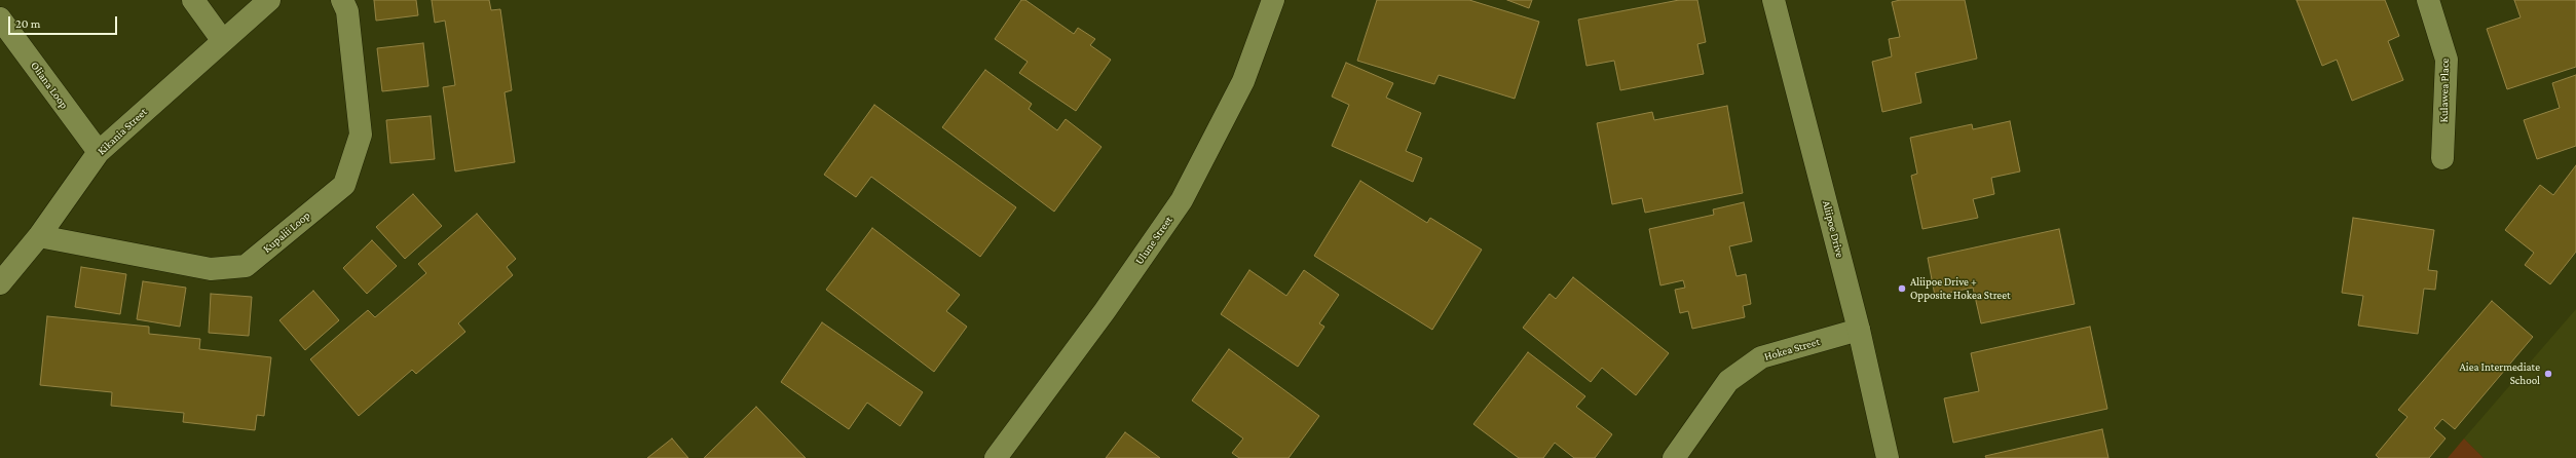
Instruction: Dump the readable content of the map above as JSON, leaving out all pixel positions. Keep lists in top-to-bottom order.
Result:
{
  "streets": {
    "street": [
      "Oliana Loop",
      "Kulawea Place",
      "Kikania Street",
      "Aliipoe Drive",
      "Kupalii Loop",
      "Ulune Street",
      "Hokea Street"
    ]
  },
  "crossings": [
    ["Oliana Loop", "Kikania Street"],
    ["Kikania Street", "Kupalii Loop"],
    ["Aliipoe Drive", "Hokea Street"]
  ],
  "places": ["Aliipoe Drive + Opposite Hokea Street", "Aiea Intermediate School"],
  "scale_bar": "20 m"
}
